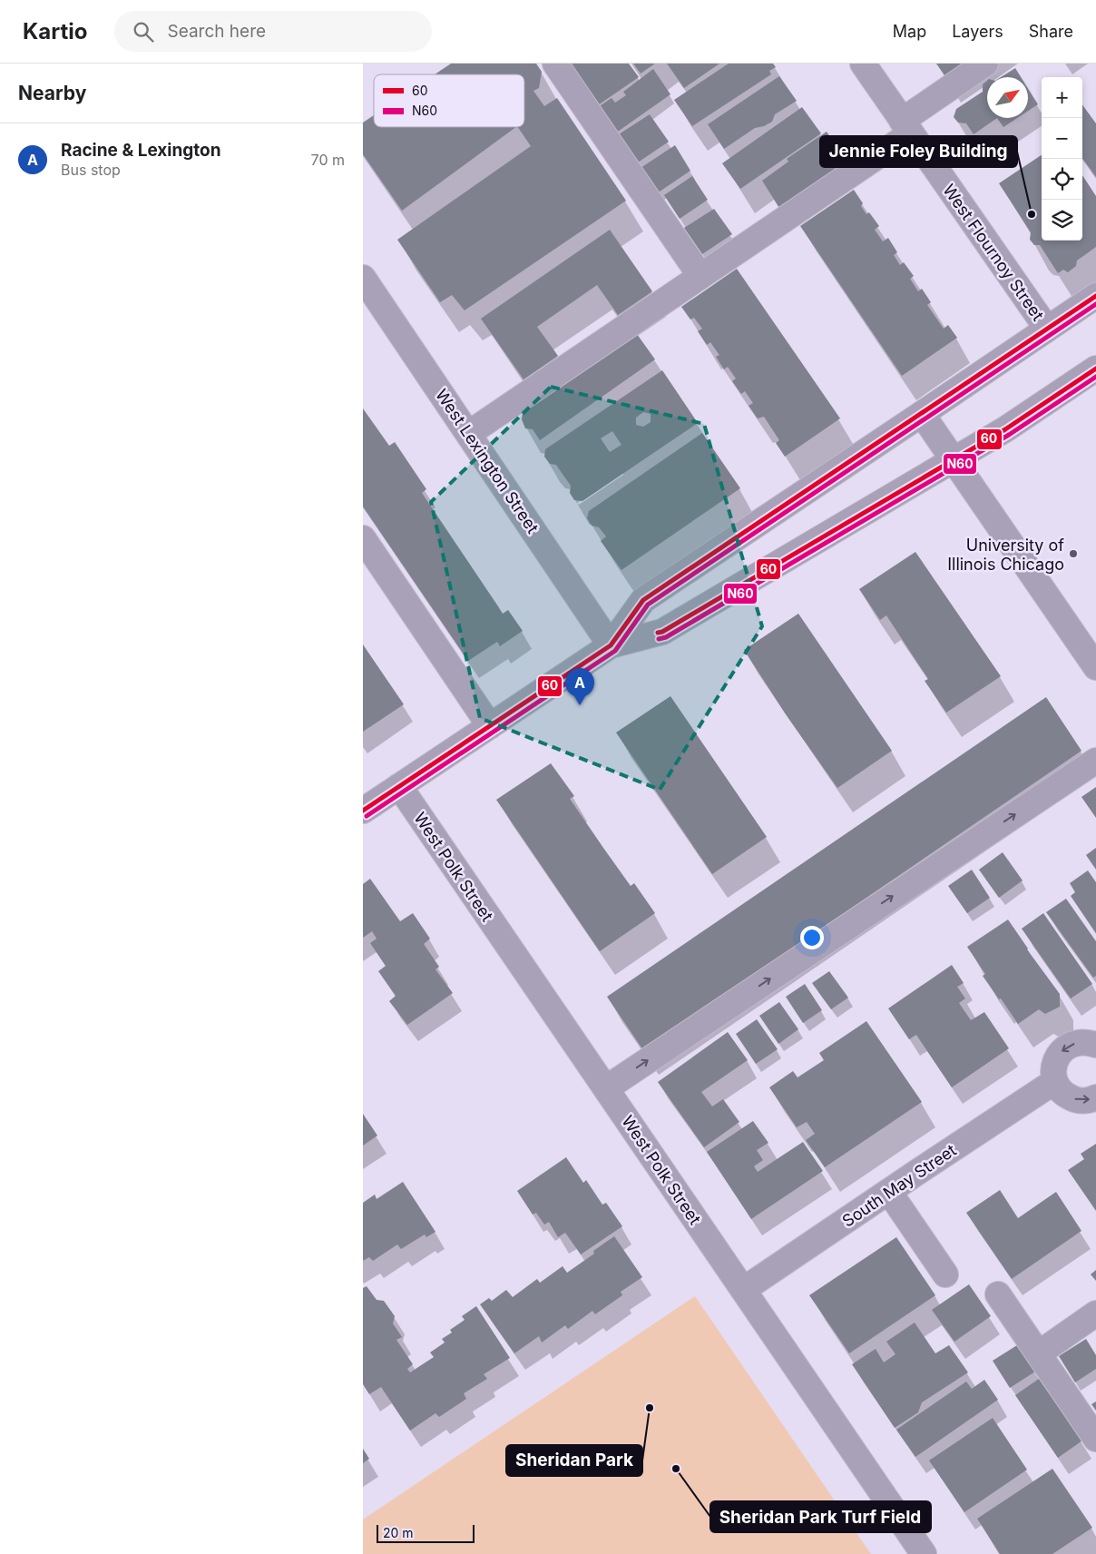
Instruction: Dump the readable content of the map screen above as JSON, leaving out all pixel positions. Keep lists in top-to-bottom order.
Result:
{
  "streets": {
    "street": [
      "West Flournoy Street",
      "West Lexington Street",
      "West Polk Street",
      "South May Street"
    ]
  },
  "crossings": [
    ["West Polk Street", "South May Street"]
  ],
  "places": [
    "Jennie Foley Building",
    "University of Illinois Chicago",
    "Sheridan Park",
    "Sheridan Park Turf Field"
  ],
  "lines": ["transit line 60", "transit line N60"],
  "legend": ["60", "N60"],
  "scale_bar": "20 m",
  "north": "top right",
  "page": {
    "header": "Kartio",
    "search": "Search here",
    "nav": ["Map", "Layers", "Share"],
    "heading": "Nearby",
    "map_buttons": ["+", "−"],
    "list": [
      {
        "mark": "A",
        "name": "Racine & Lexington",
        "note": "Bus stop",
        "value": "70 m"
      }
    ],
    "pins": "A",
    "scale": "20 m"
  }
}
